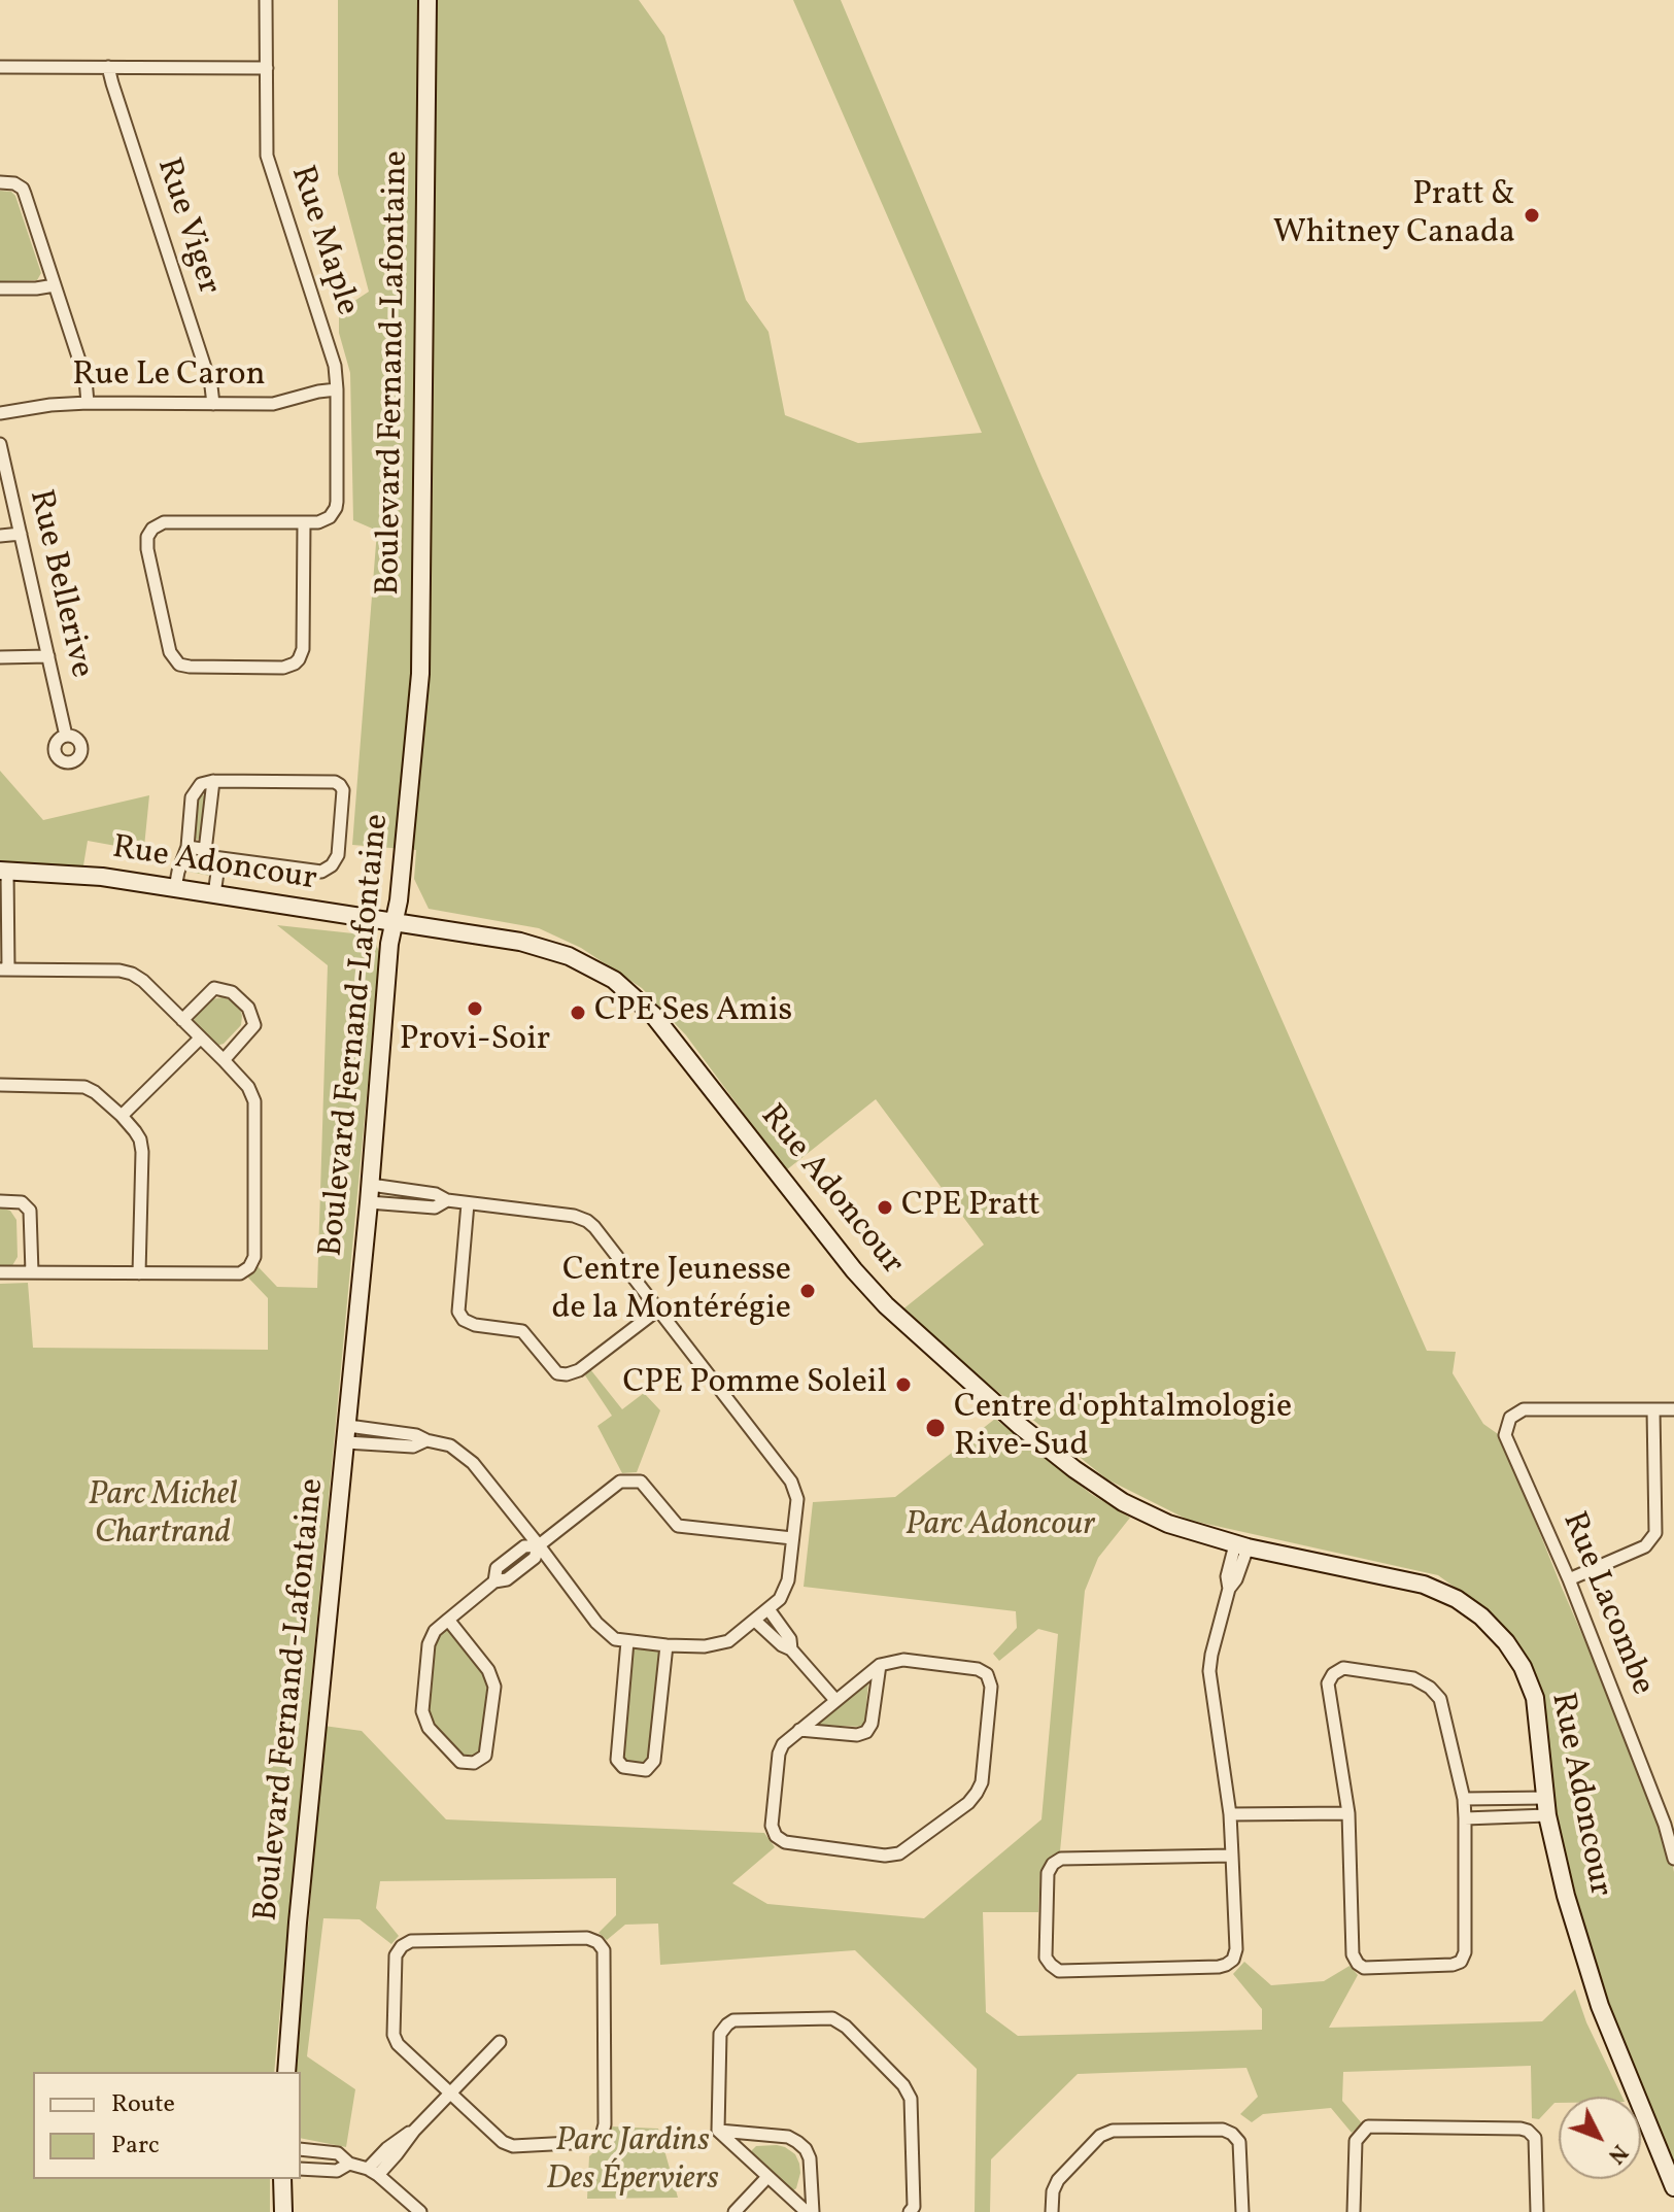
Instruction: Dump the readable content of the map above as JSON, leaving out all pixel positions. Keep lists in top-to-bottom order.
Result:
{
  "streets": {
    "street": [
      "Rue Viger",
      "Rue Maple",
      "Boulevard Fernand-Lafontaine",
      "Rue Le Caron",
      "Rue Bellerive",
      "Rue Adoncour",
      "Rue Lacombe"
    ]
  },
  "crossings": [
    ["Rue Viger", "Rue Le Caron"],
    ["Rue Maple", "Rue Le Caron"],
    ["Boulevard Fernand-Lafontaine", "Rue Adoncour"]
  ],
  "parks": ["Parc Michel Chartrand", "Parc Adoncour", "Parc Jardins Des Éperviers"],
  "places": [
    "Pratt & Whitney Canada",
    "Provi-Soir",
    "CPE Ses Amis",
    "CPE Pratt",
    "Centre Jeunesse de la Montérégie",
    "CPE Pomme Soleil",
    "Centre d'ophtalmologie Rive-Sud"
  ],
  "legend": ["Route", "Parc"],
  "north": "bottom right"
}
